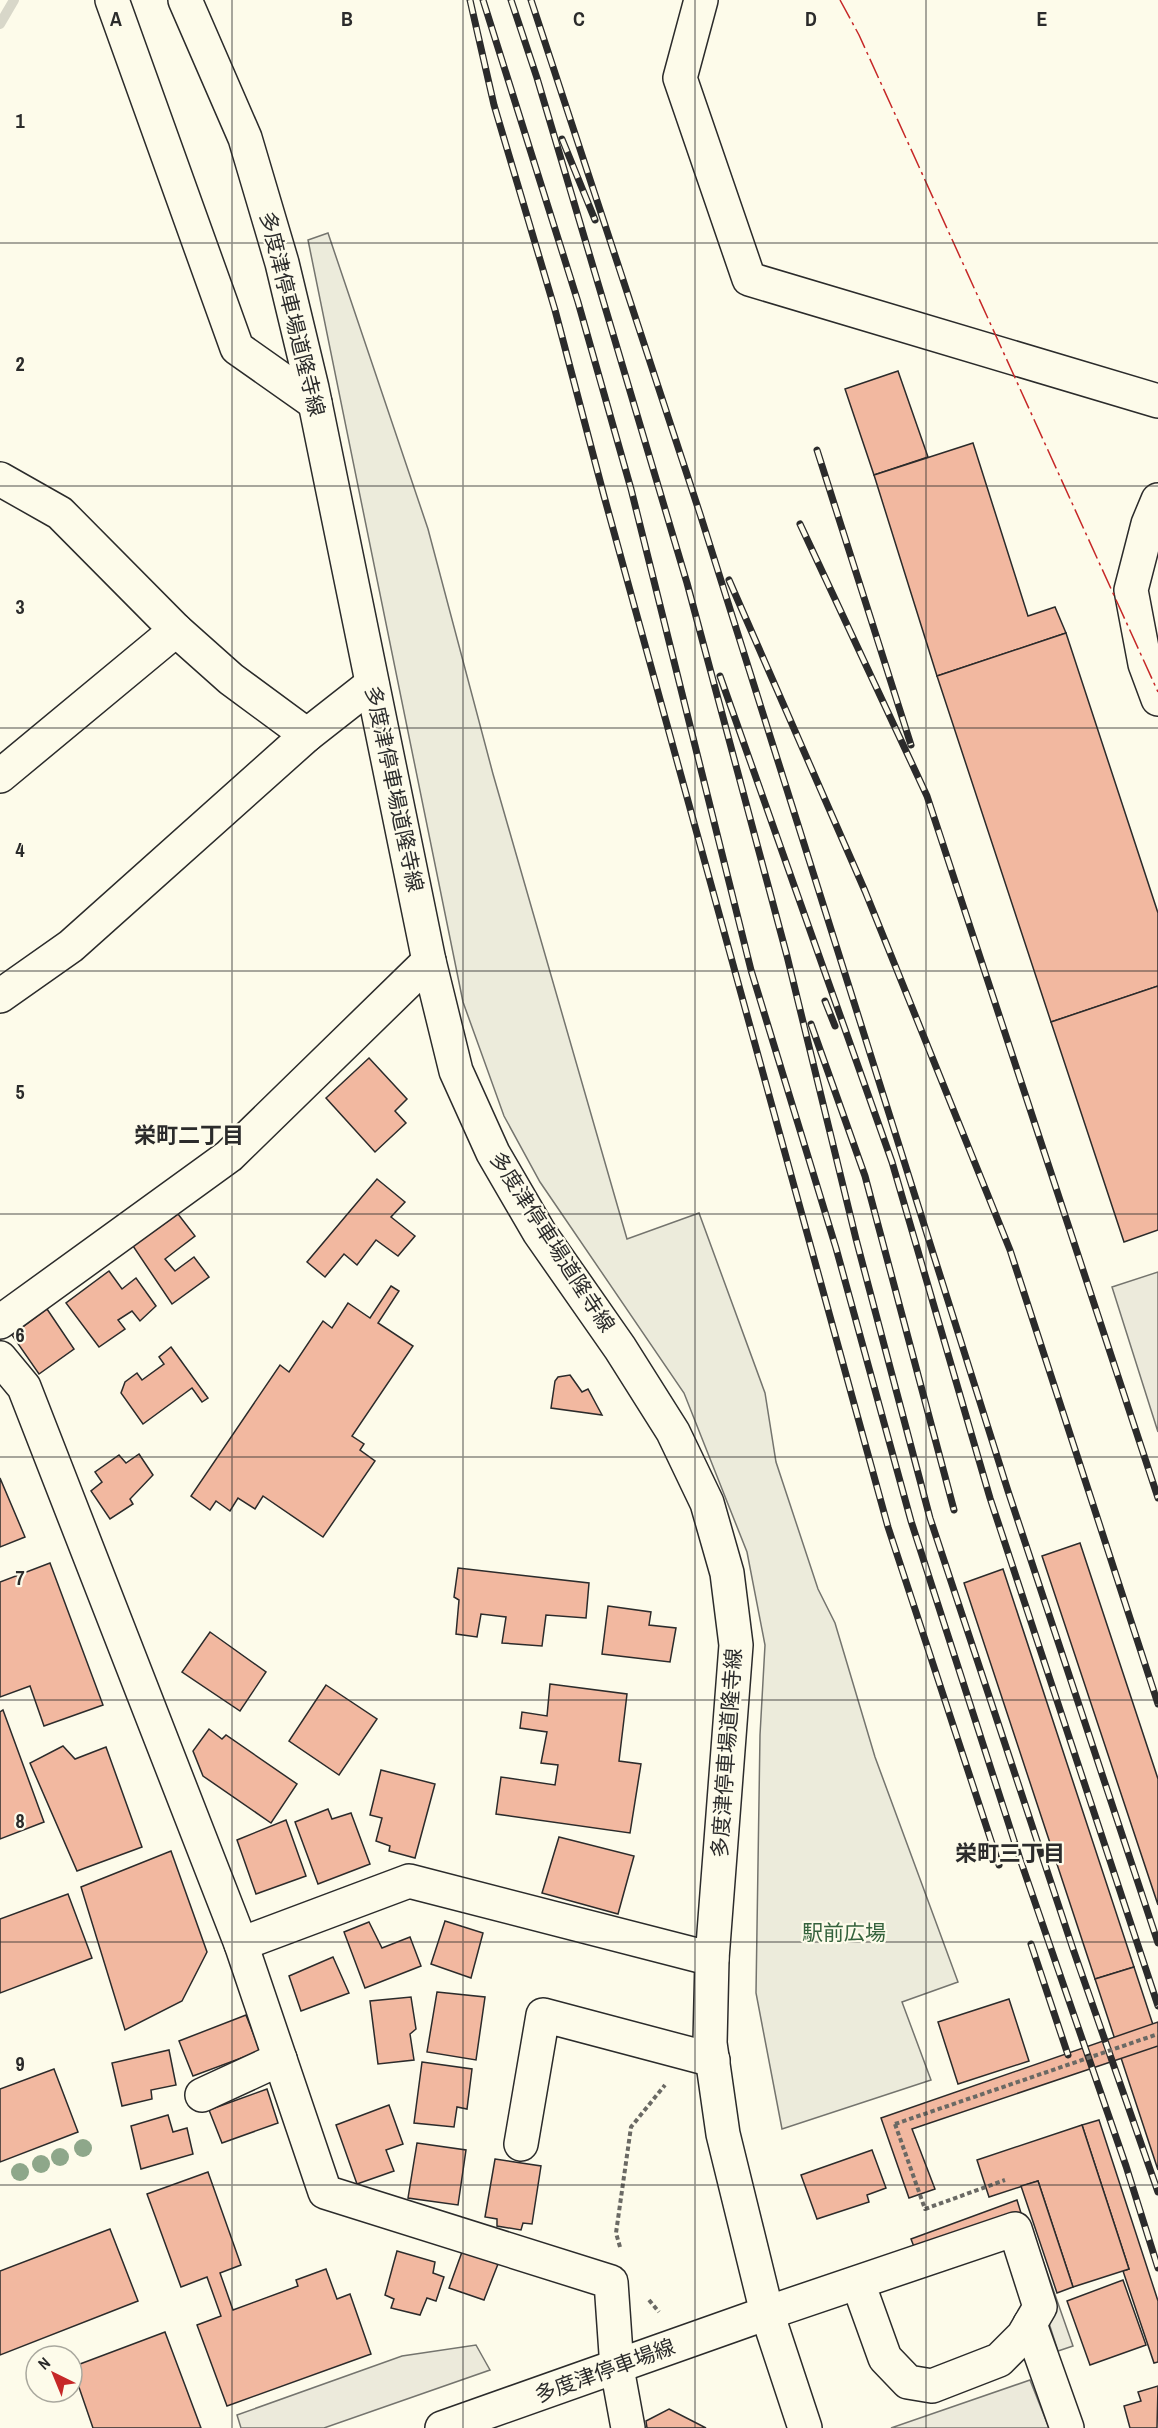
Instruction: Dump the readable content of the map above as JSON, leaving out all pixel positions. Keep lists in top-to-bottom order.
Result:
{
  "streets": {
    "street": ["多度津停車場道隆寺線", "多度津停車場線"]
  },
  "crossings": [
    ["多度津停車場道隆寺線", "多度津停車場線"]
  ],
  "districts": ["栄町二丁目", "栄町三丁目"],
  "parks": ["駅前広場"],
  "north": "top left",
  "grid": {
    "columns": [
      "A",
      "B",
      "C",
      "D",
      "E"
    ],
    "rows": [
      "1",
      "2",
      "3",
      "4",
      "5",
      "6",
      "7",
      "8",
      "9"
    ]
  }
}
